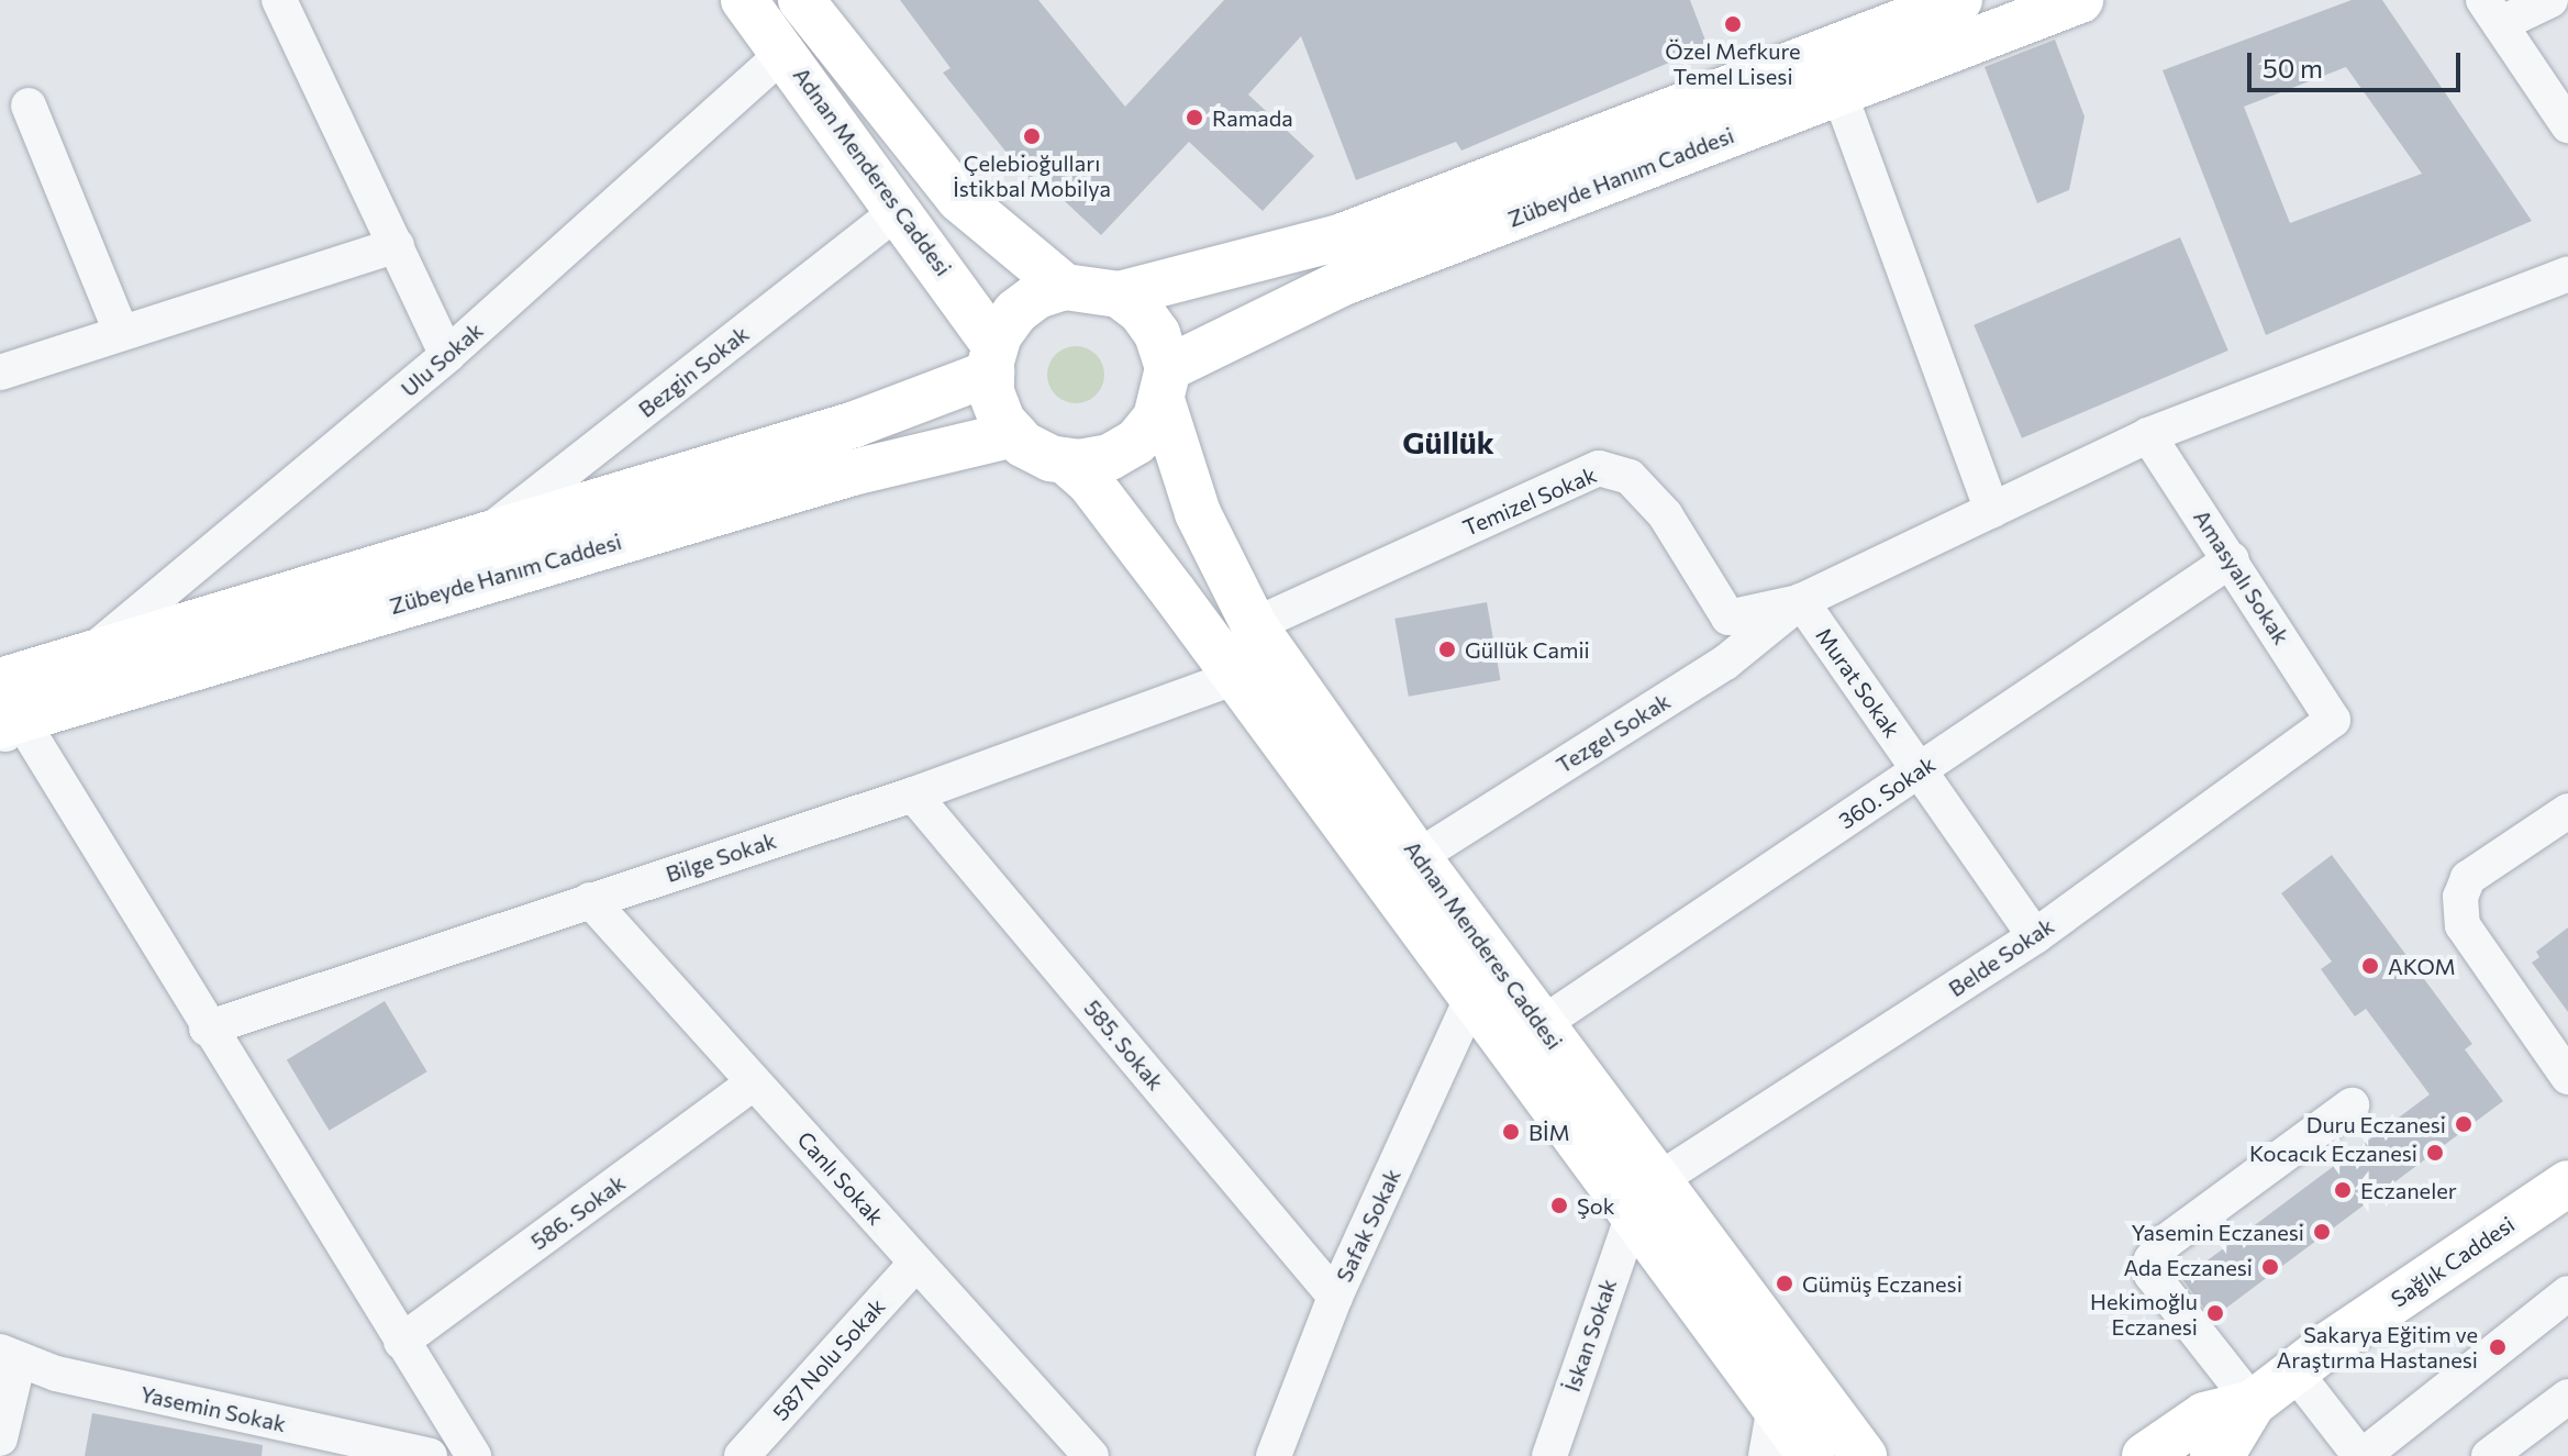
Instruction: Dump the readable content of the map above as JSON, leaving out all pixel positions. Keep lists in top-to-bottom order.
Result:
{
  "streets": {
    "main road": ["Adnan Menderes Caddesi", "Zübeyde Hanım Caddesi", "Sağlık Caddesi"],
    "street": [
      "Ulu Sokak",
      "Bezgin Sokak",
      "Temizel Sokak",
      "Amasyalı Sokak",
      "Murat Sokak",
      "Tezgel Sokak",
      "360. Sokak",
      "Bilge Sokak",
      "Belde Sokak",
      "585. Sokak",
      "Canlı Sokak",
      "586. Sokak",
      "Safak Sokak",
      "İskan Sokak",
      "587 Nolu Sokak",
      "Yasemin Sokak"
    ]
  },
  "crossings": [
    ["Adnan Menderes Caddesi", "Zübeyde Hanım Caddesi"],
    ["Adnan Menderes Caddesi", "Ulu Sokak"],
    ["Adnan Menderes Caddesi", "Bezgin Sokak"],
    ["Adnan Menderes Caddesi", "Temizel Sokak"],
    ["Adnan Menderes Caddesi", "Tezgel Sokak"],
    ["Adnan Menderes Caddesi", "360. Sokak"],
    ["Adnan Menderes Caddesi", "Bilge Sokak"],
    ["Adnan Menderes Caddesi", "Belde Sokak"],
    ["Adnan Menderes Caddesi", "Safak Sokak"],
    ["Adnan Menderes Caddesi", "İskan Sokak"],
    ["Zübeyde Hanım Caddesi", "Ulu Sokak"],
    ["Zübeyde Hanım Caddesi", "Bezgin Sokak"],
    ["Temizel Sokak", "Murat Sokak"],
    ["Temizel Sokak", "Tezgel Sokak"],
    ["Amasyalı Sokak", "360. Sokak"],
    ["Amasyalı Sokak", "Belde Sokak"],
    ["Murat Sokak", "Tezgel Sokak"],
    ["Murat Sokak", "360. Sokak"],
    ["Murat Sokak", "Belde Sokak"],
    ["Bilge Sokak", "585. Sokak"],
    ["Bilge Sokak", "Canlı Sokak"],
    ["Belde Sokak", "İskan Sokak"],
    ["585. Sokak", "Safak Sokak"],
    ["Canlı Sokak", "586. Sokak"],
    ["Canlı Sokak", "587 Nolu Sokak"]
  ],
  "districts": ["Güllük"],
  "places": [
    "Özel Mefkure Temel Lisesi",
    "Ramada",
    "Çelebioğulları İstikbal Mobilya",
    "Güllük Camii",
    "AKOM",
    "Duru Eczanesi",
    "BİM",
    "Kocacık Eczanesi",
    "Eczaneler",
    "Şok",
    "Yasemin Eczanesi",
    "Ada Eczanesi",
    "Gümüş Eczanesi",
    "Hekimoğlu Eczanesi",
    "Sakarya Eğitim ve Araştırma Hastanesi"
  ],
  "scale_bar": "50 m"
}
